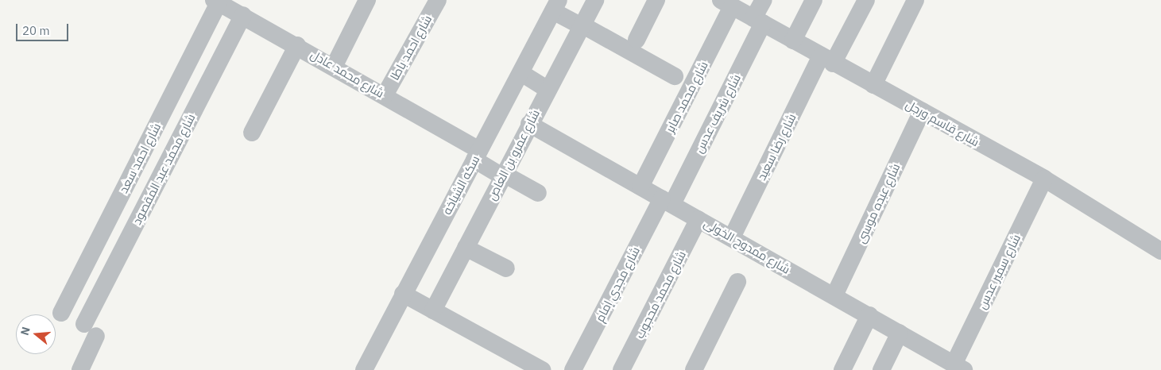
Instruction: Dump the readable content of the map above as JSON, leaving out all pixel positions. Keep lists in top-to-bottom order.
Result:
{
  "streets": {
    "street": [
      "شارع احمد باطا",
      "شارع محمد عادل",
      "شارع محمد صابر",
      "شارع شريف عدس",
      "شارع قاسم ورجل",
      "شارع رضا سعيد",
      "شارع عمرو بن العاص",
      "شارع احمد سعد",
      "شارع محمد عبد المقصود",
      "سكه الشياخه",
      "شارع عبده موسى",
      "شارع ممدوح الخولى",
      "شارع سمير عدس",
      "شارع مجدي إمام",
      "شارع محمد محجوب"
    ]
  },
  "crossings": [
    ["شارع احمد باطا", "شارع محمد عادل"],
    ["شارع محمد عادل", "شارع عمرو بن العاص"],
    ["شارع محمد عادل", "شارع احمد سعد"],
    ["شارع محمد عادل", "شارع محمد عبد المقصود"],
    ["شارع محمد عادل", "سكه الشياخه"],
    ["شارع محمد صابر", "شارع قاسم ورجل"],
    ["شارع محمد صابر", "شارع ممدوح الخولى"],
    ["شارع شريف عدس", "شارع قاسم ورجل"],
    ["شارع شريف عدس", "شارع ممدوح الخولى"],
    ["شارع شريف عدس", "شارع مجدي إمام"],
    ["شارع قاسم ورجل", "شارع رضا سعيد"],
    ["شارع قاسم ورجل", "شارع عبده موسى"],
    ["شارع قاسم ورجل", "شارع سمير عدس"],
    ["شارع رضا سعيد", "شارع ممدوح الخولى"],
    ["شارع عمرو بن العاص", "شارع ممدوح الخولى"],
    ["شارع عبده موسى", "شارع ممدوح الخولى"],
    ["شارع ممدوح الخولى", "شارع سمير عدس"],
    ["شارع ممدوح الخولى", "شارع مجدي إمام"],
    ["شارع ممدوح الخولى", "شارع محمد محجوب"]
  ],
  "scale_bar": "20 m",
  "north": "left"
}
